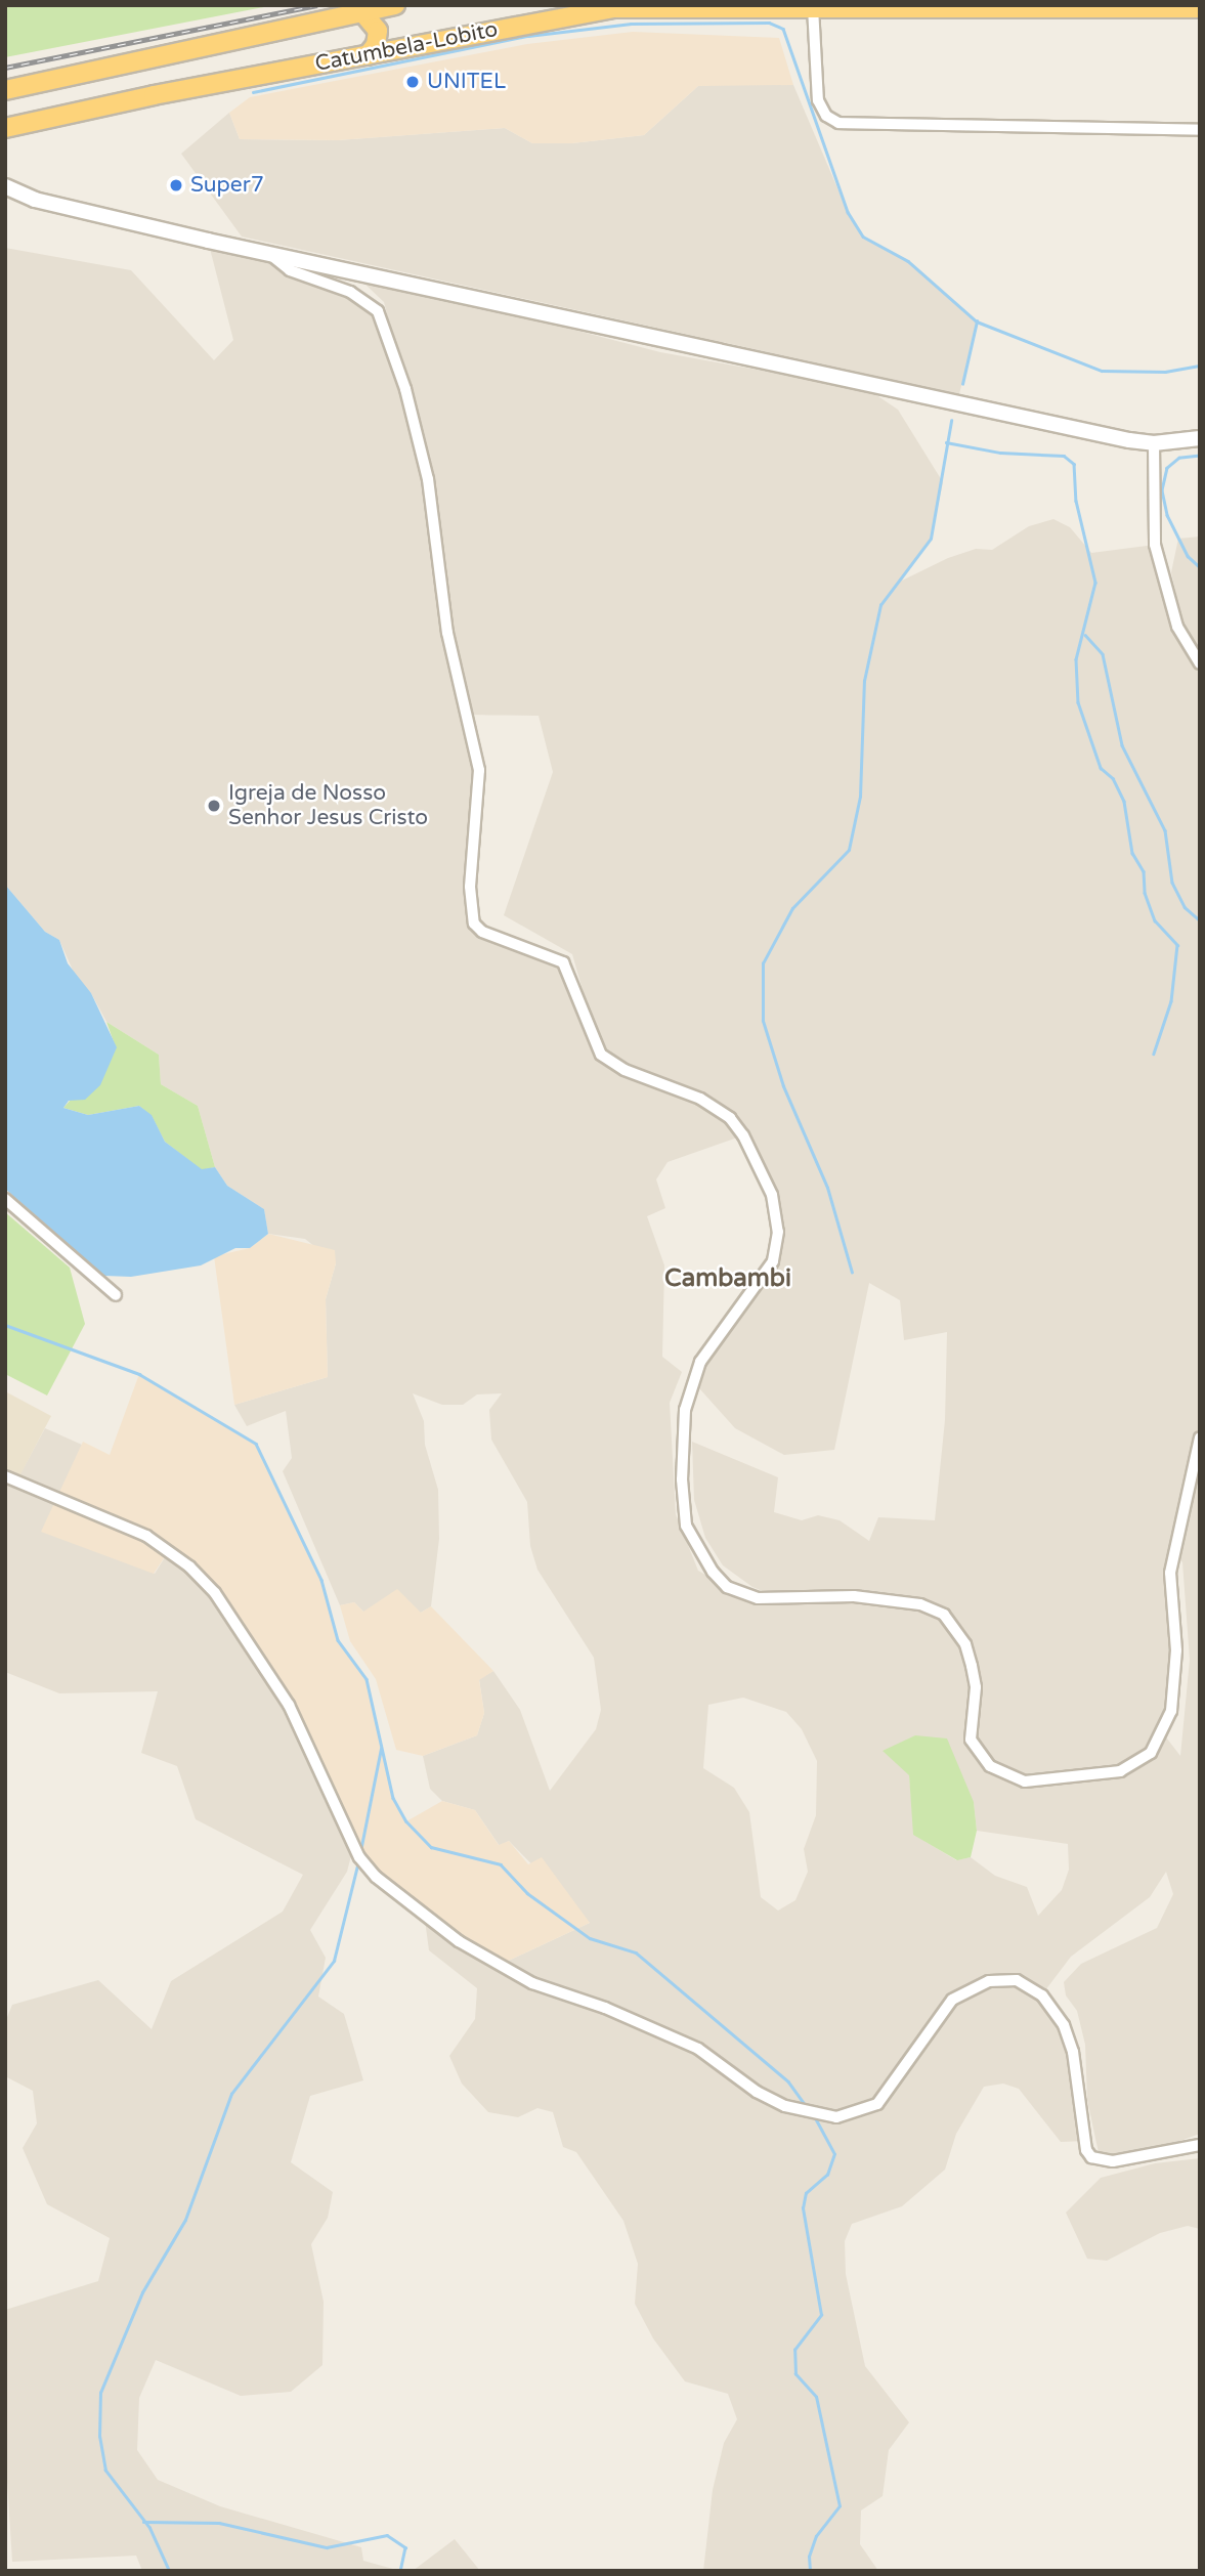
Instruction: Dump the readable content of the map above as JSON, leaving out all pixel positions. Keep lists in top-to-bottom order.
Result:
{
  "streets": {
    "highway": ["Catumbela-Lobito"]
  },
  "districts": ["Cambambi"],
  "places": ["UNITEL", "Super7", "Igreja de Nosso Senhor Jesus Cristo"]
}
